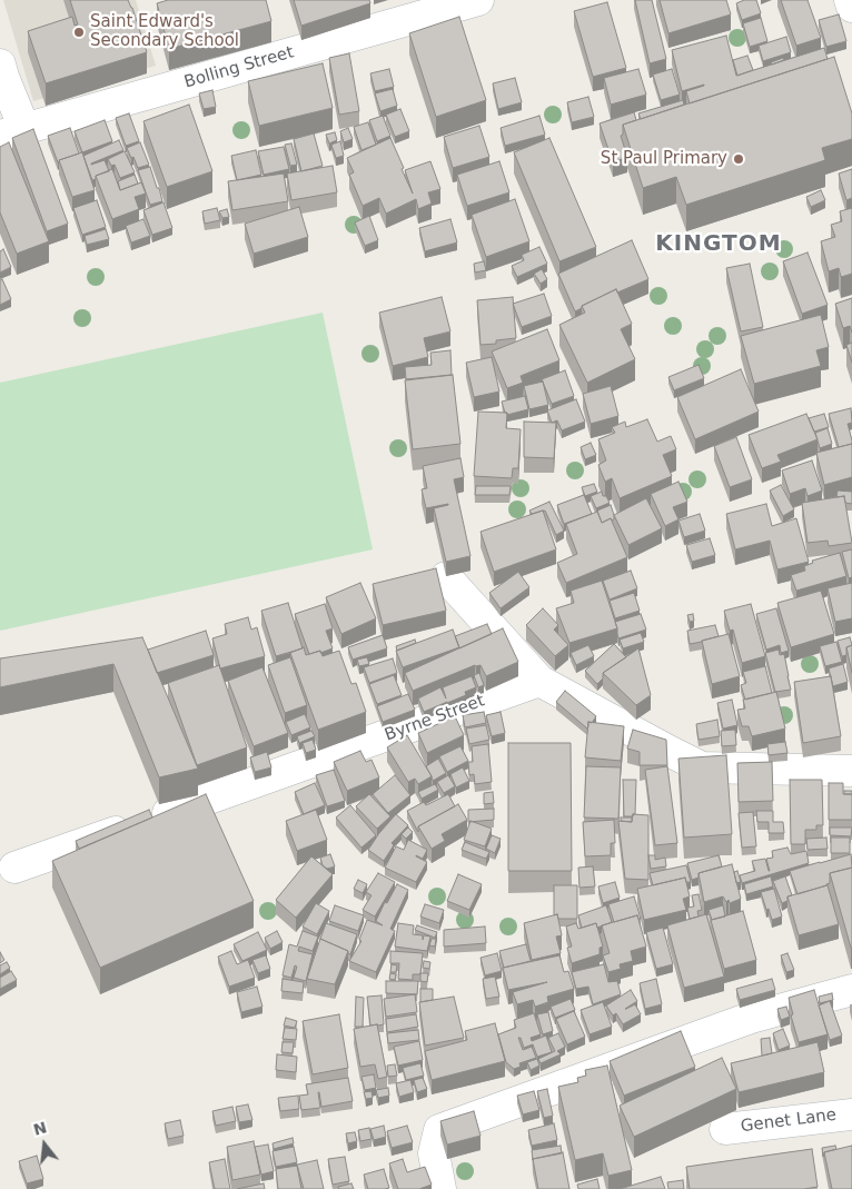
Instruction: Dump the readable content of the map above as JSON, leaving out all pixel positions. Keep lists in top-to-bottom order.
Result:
{
  "streets": {
    "street": ["Bolling Street", "Byrne Street", "Genet Lane"]
  },
  "districts": ["KINGTOM"],
  "places": ["Saint Edward's Secondary School", "St Paul Primary"],
  "north": "top"
}
